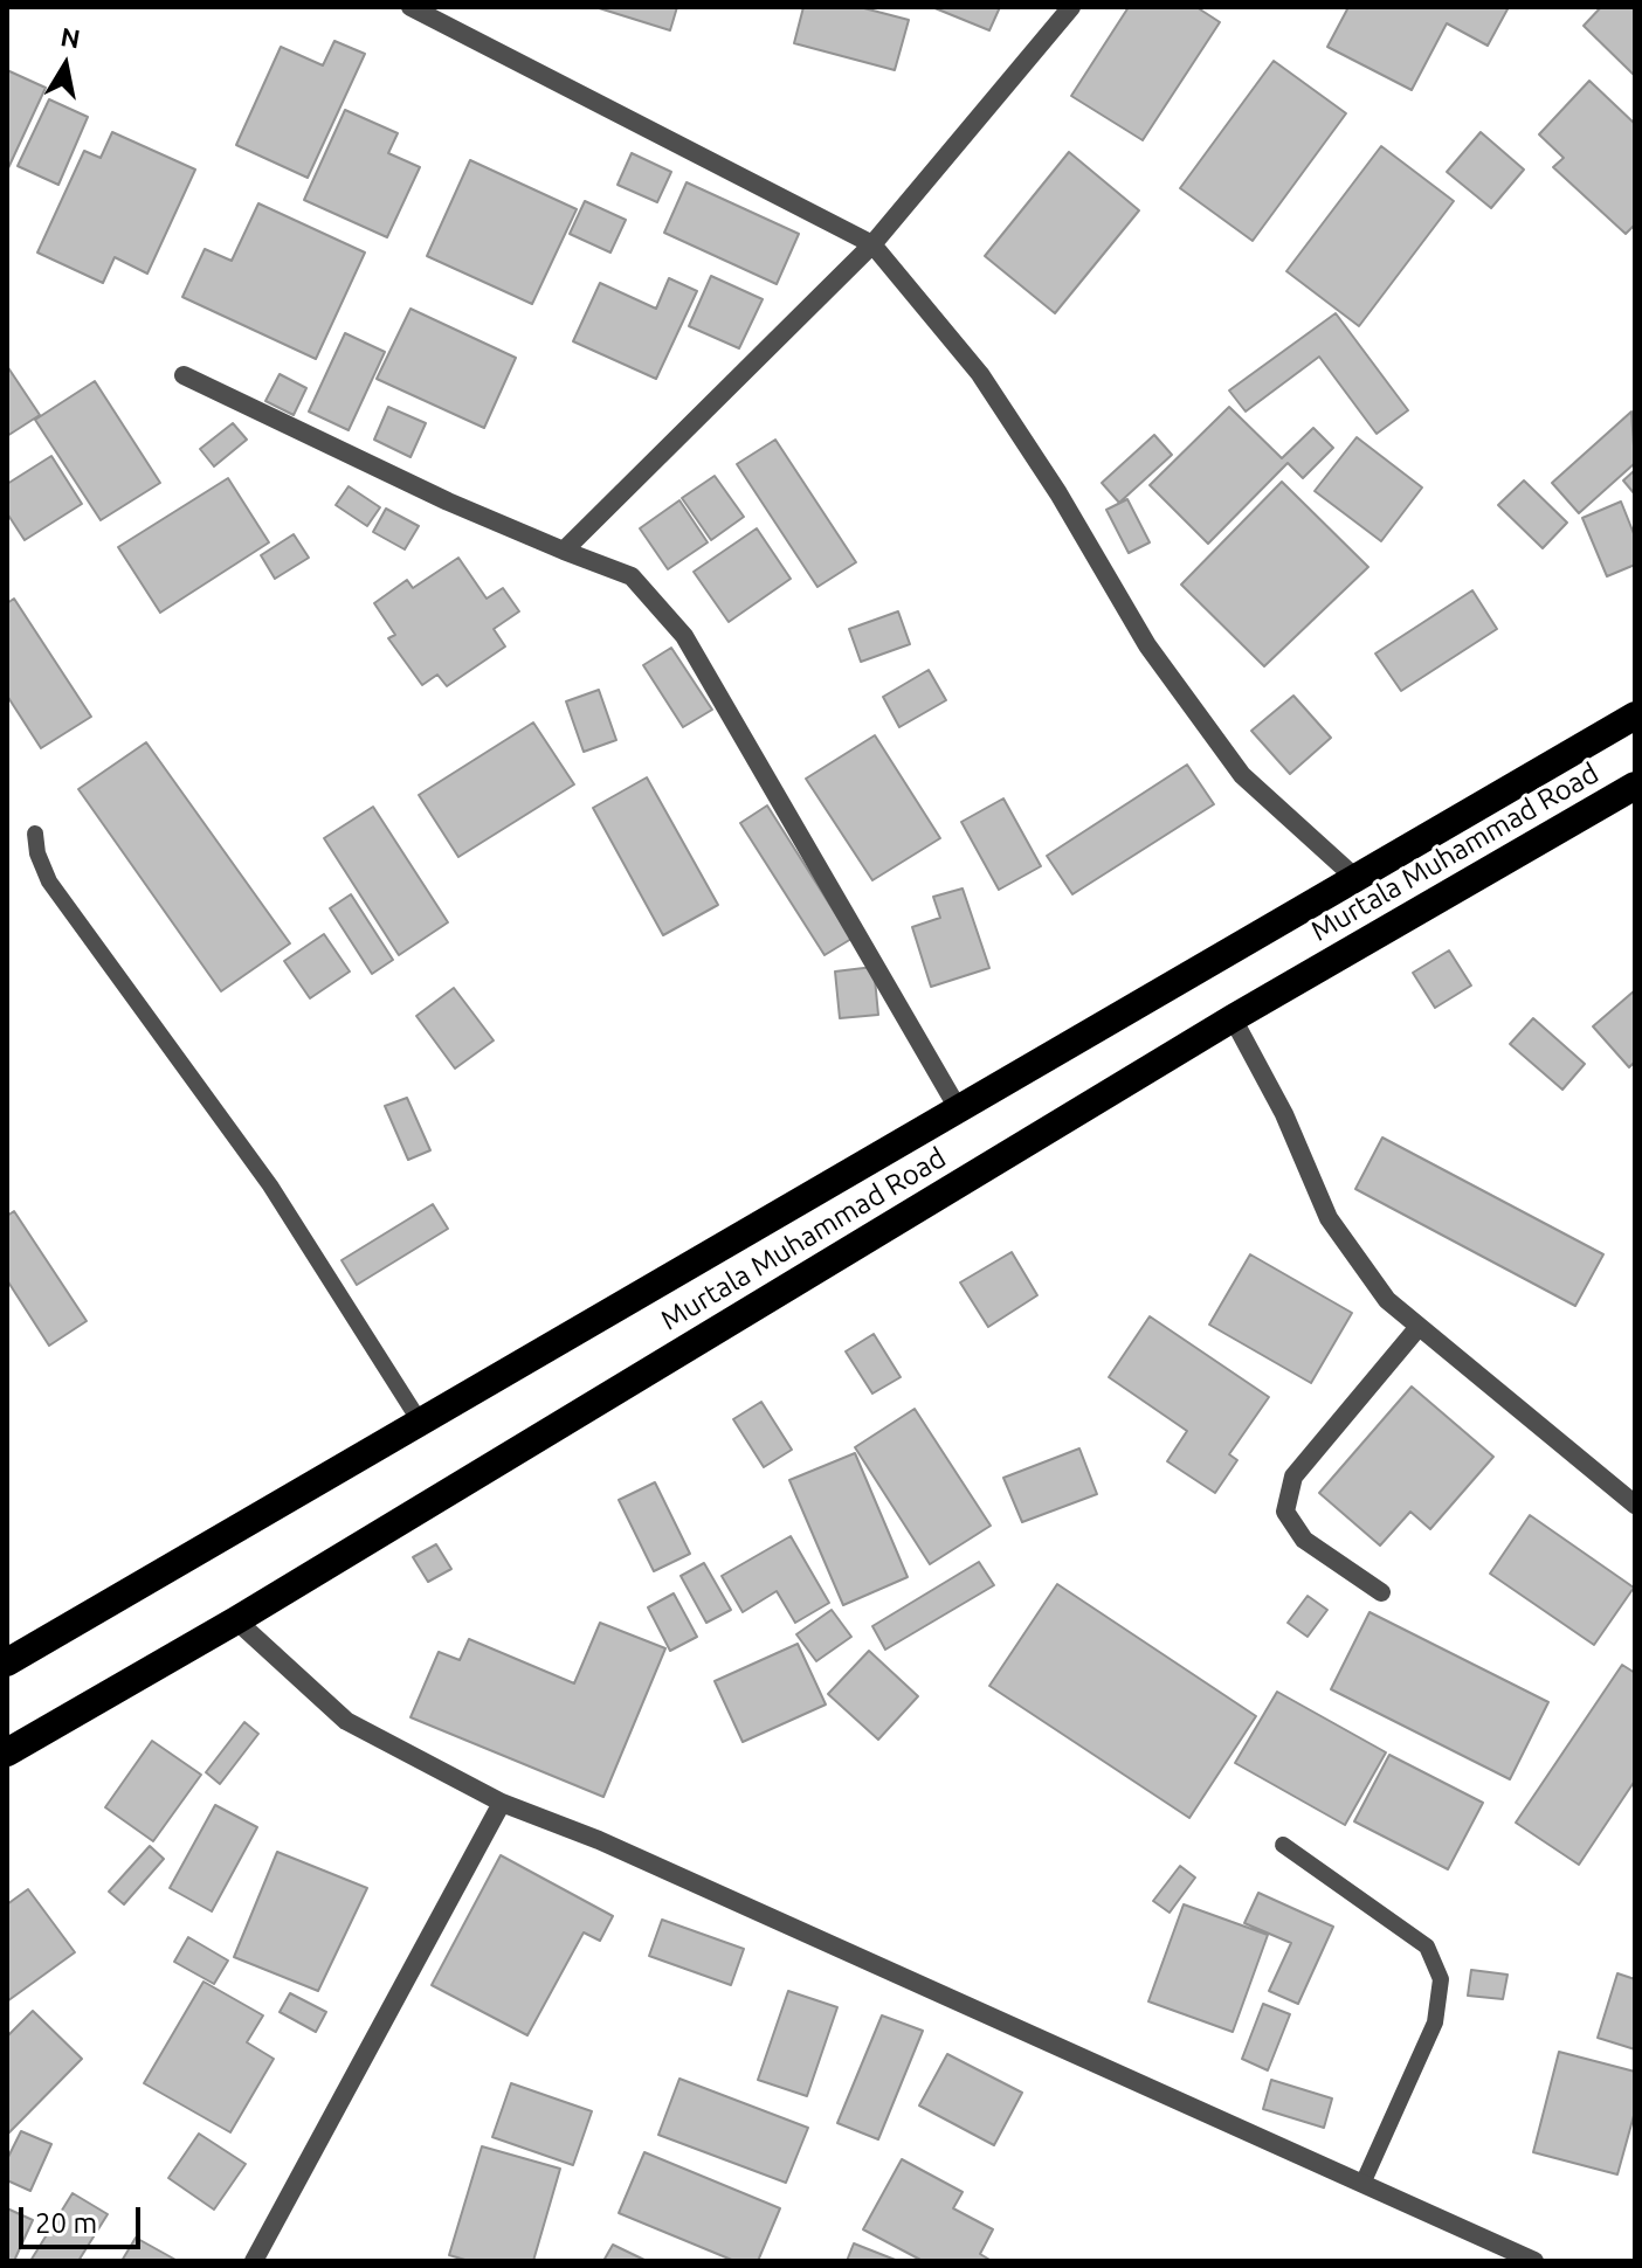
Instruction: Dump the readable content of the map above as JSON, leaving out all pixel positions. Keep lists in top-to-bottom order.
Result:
{
  "streets": {
    "highway": ["Murtala Muhammad Road"]
  },
  "scale_bar": "20 m",
  "north": "top"
}
